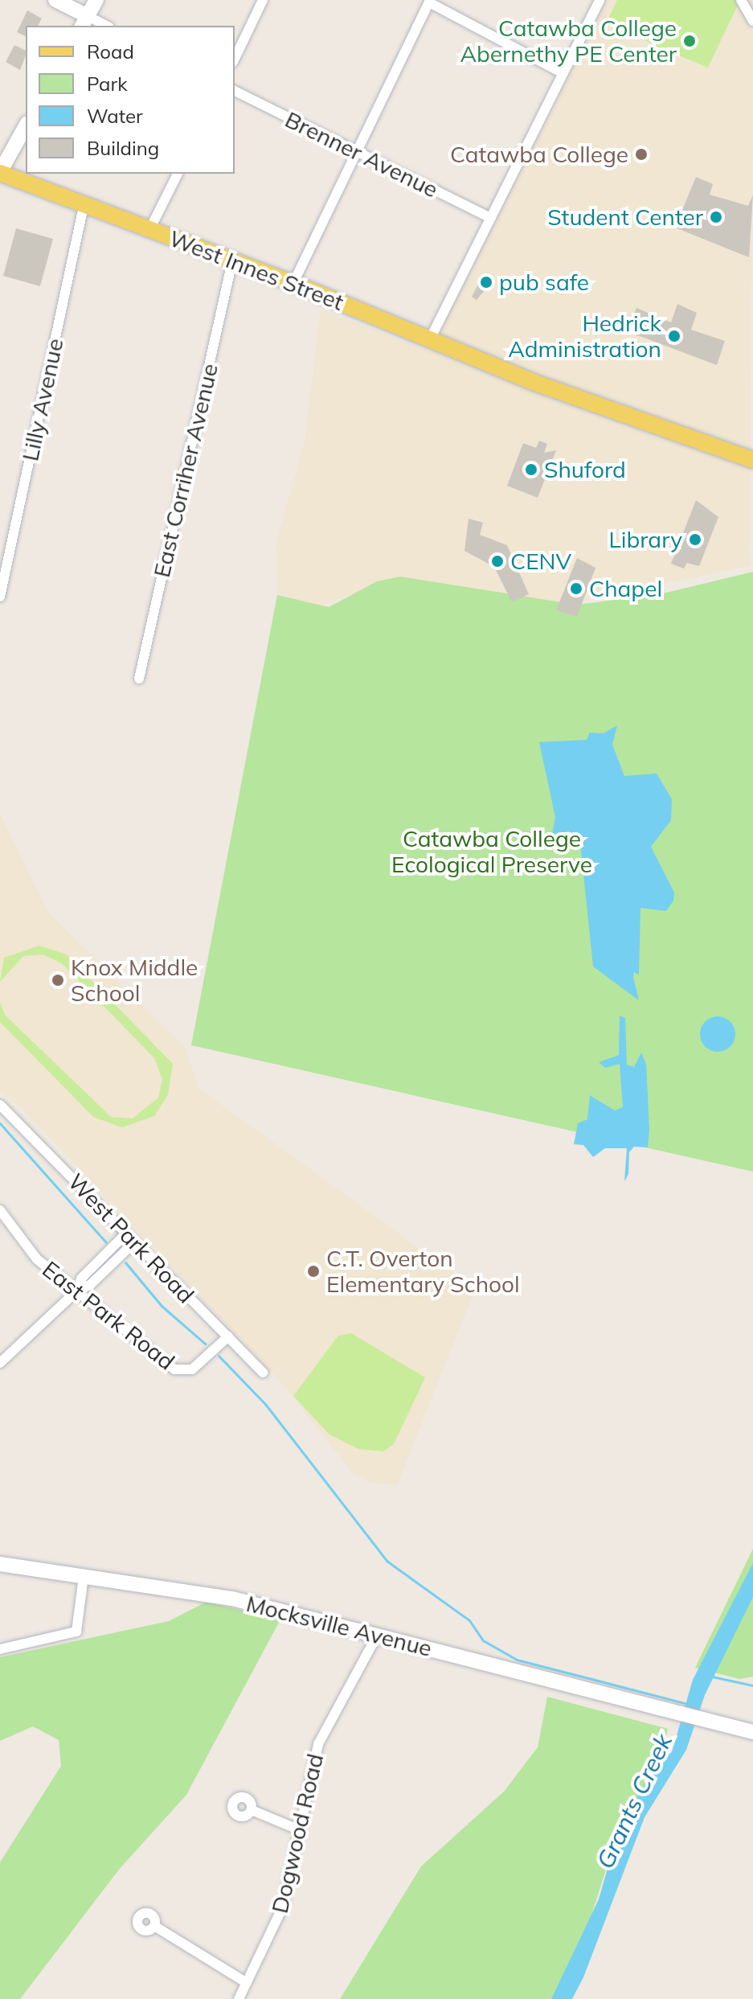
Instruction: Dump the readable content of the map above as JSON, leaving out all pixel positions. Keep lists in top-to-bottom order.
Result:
{
  "streets": {
    "main road": ["West Innes Street"],
    "street": [
      "Brenner Avenue",
      "Lilly Avenue",
      "East Corriher Avenue",
      "West Park Road",
      "East Park Road",
      "Mocksville Avenue",
      "Dogwood Road"
    ]
  },
  "crossings": [
    ["West Innes Street", "Lilly Avenue"],
    ["West Innes Street", "East Corriher Avenue"],
    ["West Park Road", "East Park Road"],
    ["Mocksville Avenue", "Dogwood Road"]
  ],
  "water": ["Grants Creek"],
  "parks": ["Catawba College Ecological Preserve"],
  "places": [
    "Catawba College Abernethy PE Center",
    "Catawba College",
    "Student Center",
    "pub safe",
    "Hedrick Administration",
    "Shuford",
    "Library",
    "CENV",
    "Chapel",
    "Knox Middle School",
    "C.T. Overton Elementary School"
  ],
  "legend": [
    "Road",
    "Park",
    "Water",
    "Building"
  ]
}
